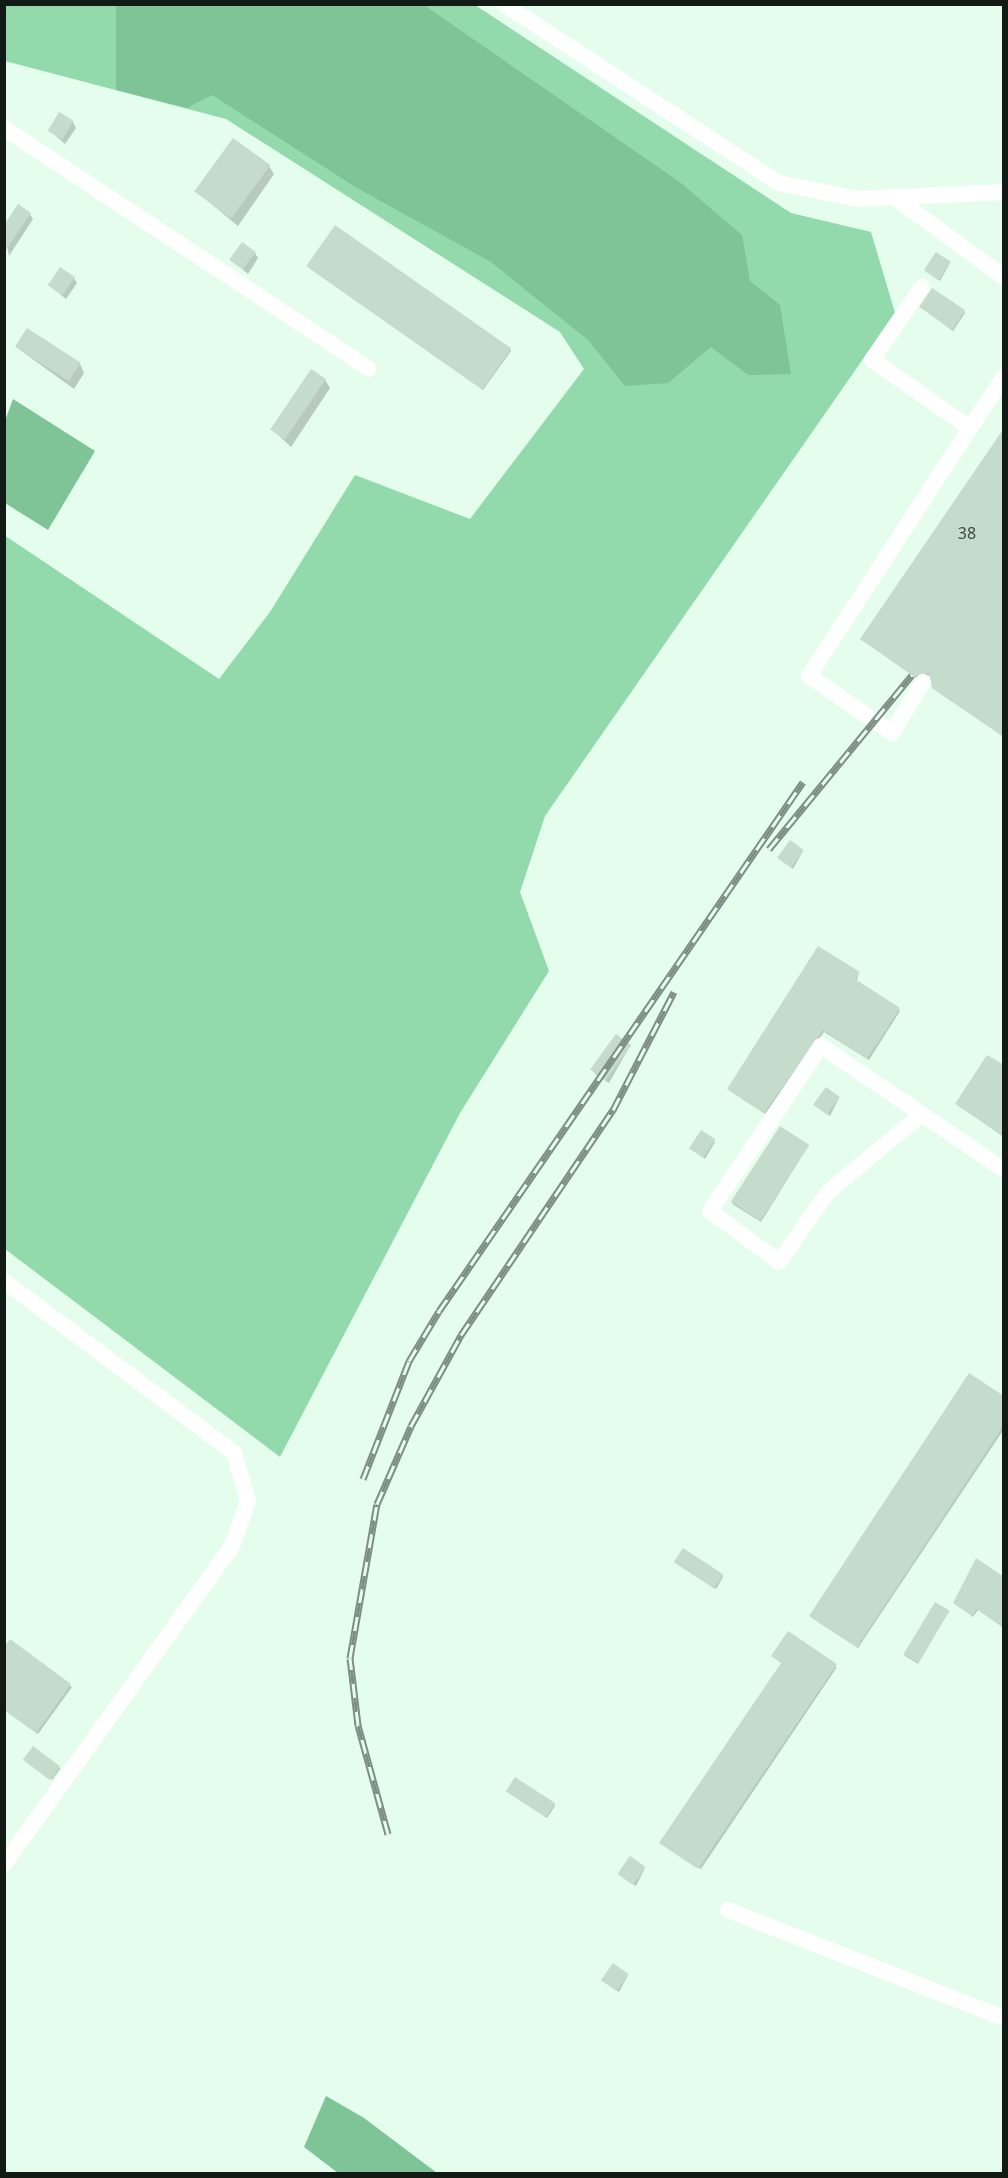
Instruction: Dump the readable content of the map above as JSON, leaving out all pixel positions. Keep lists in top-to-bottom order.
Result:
{
  "house_numbers": ["38"]
}
